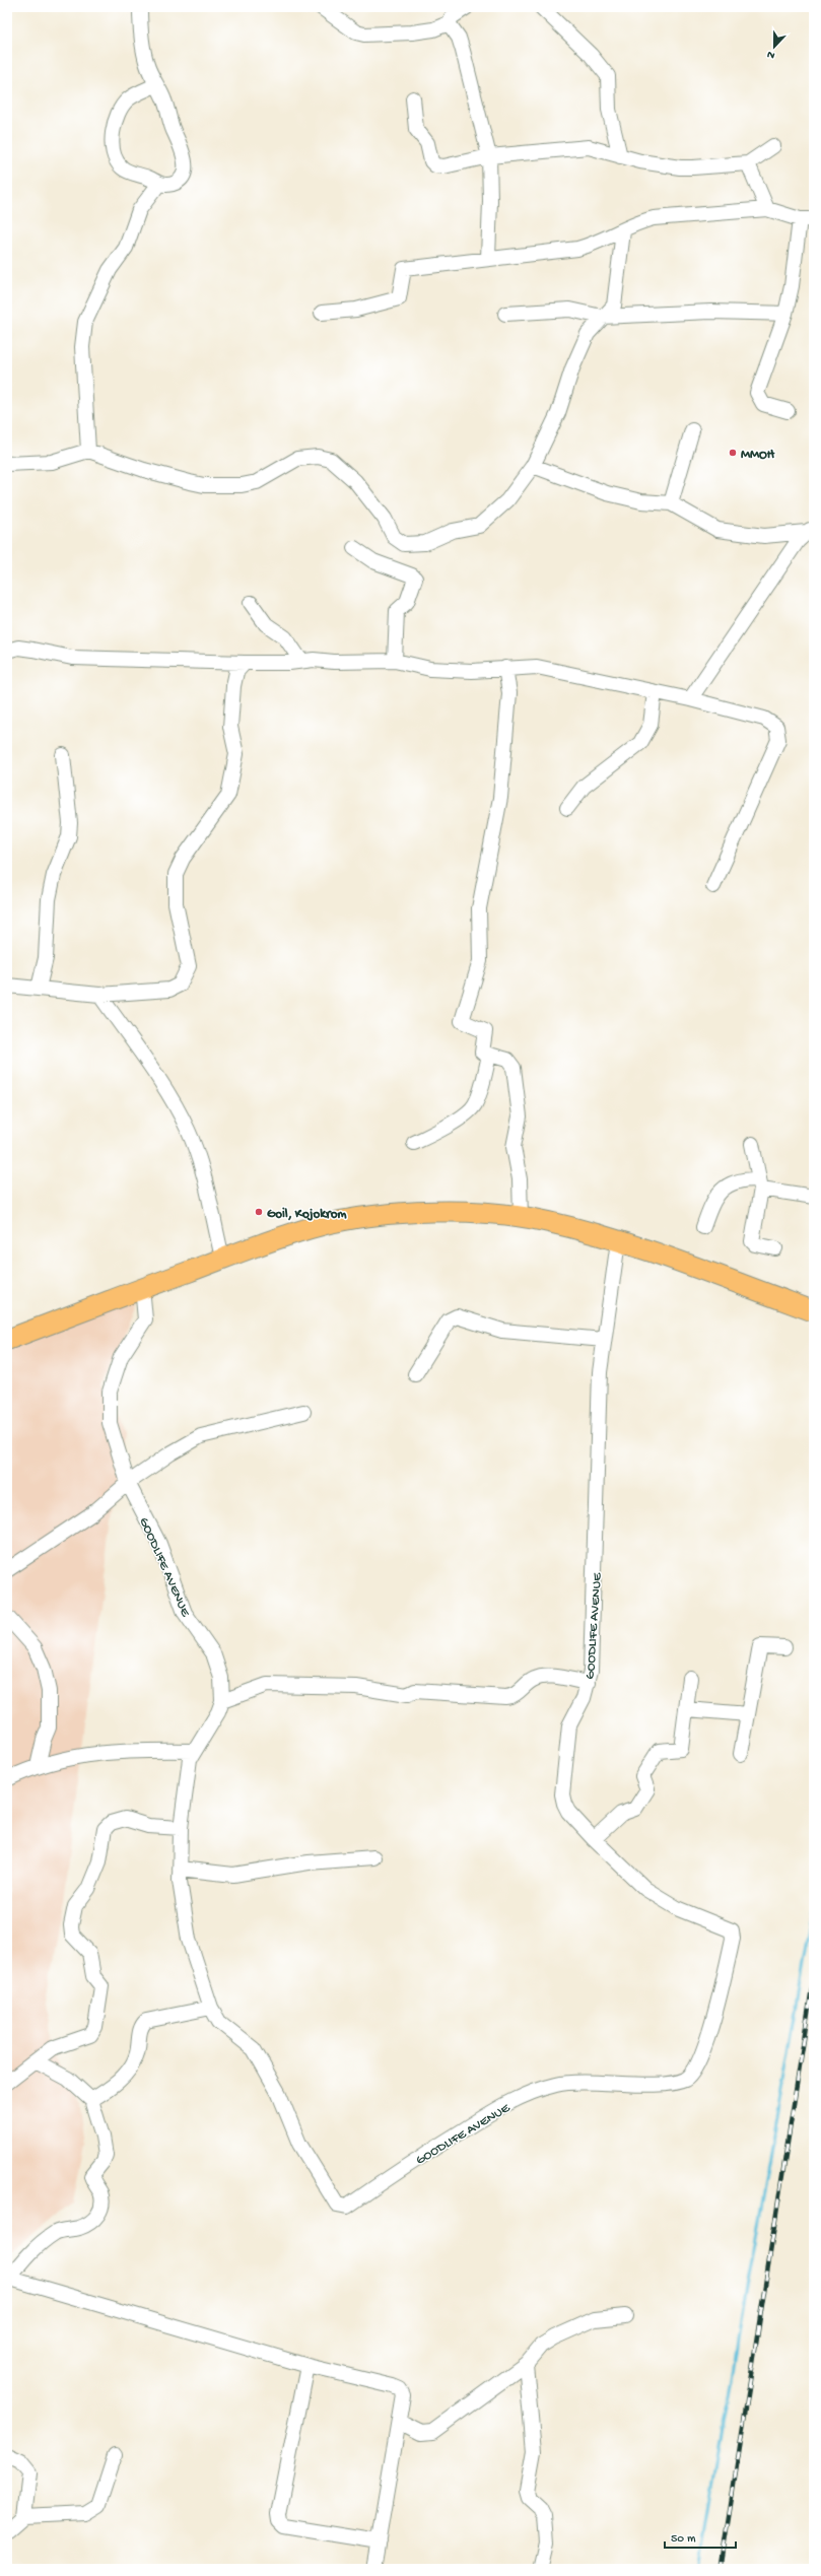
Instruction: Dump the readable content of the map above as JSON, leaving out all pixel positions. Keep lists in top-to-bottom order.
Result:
{
  "streets": {
    "street": ["GOODLIFE AVENUE"]
  },
  "places": ["MMOH", "Goil, Kojokrom"],
  "scale_bar": "50 m",
  "north": "bottom"
}
